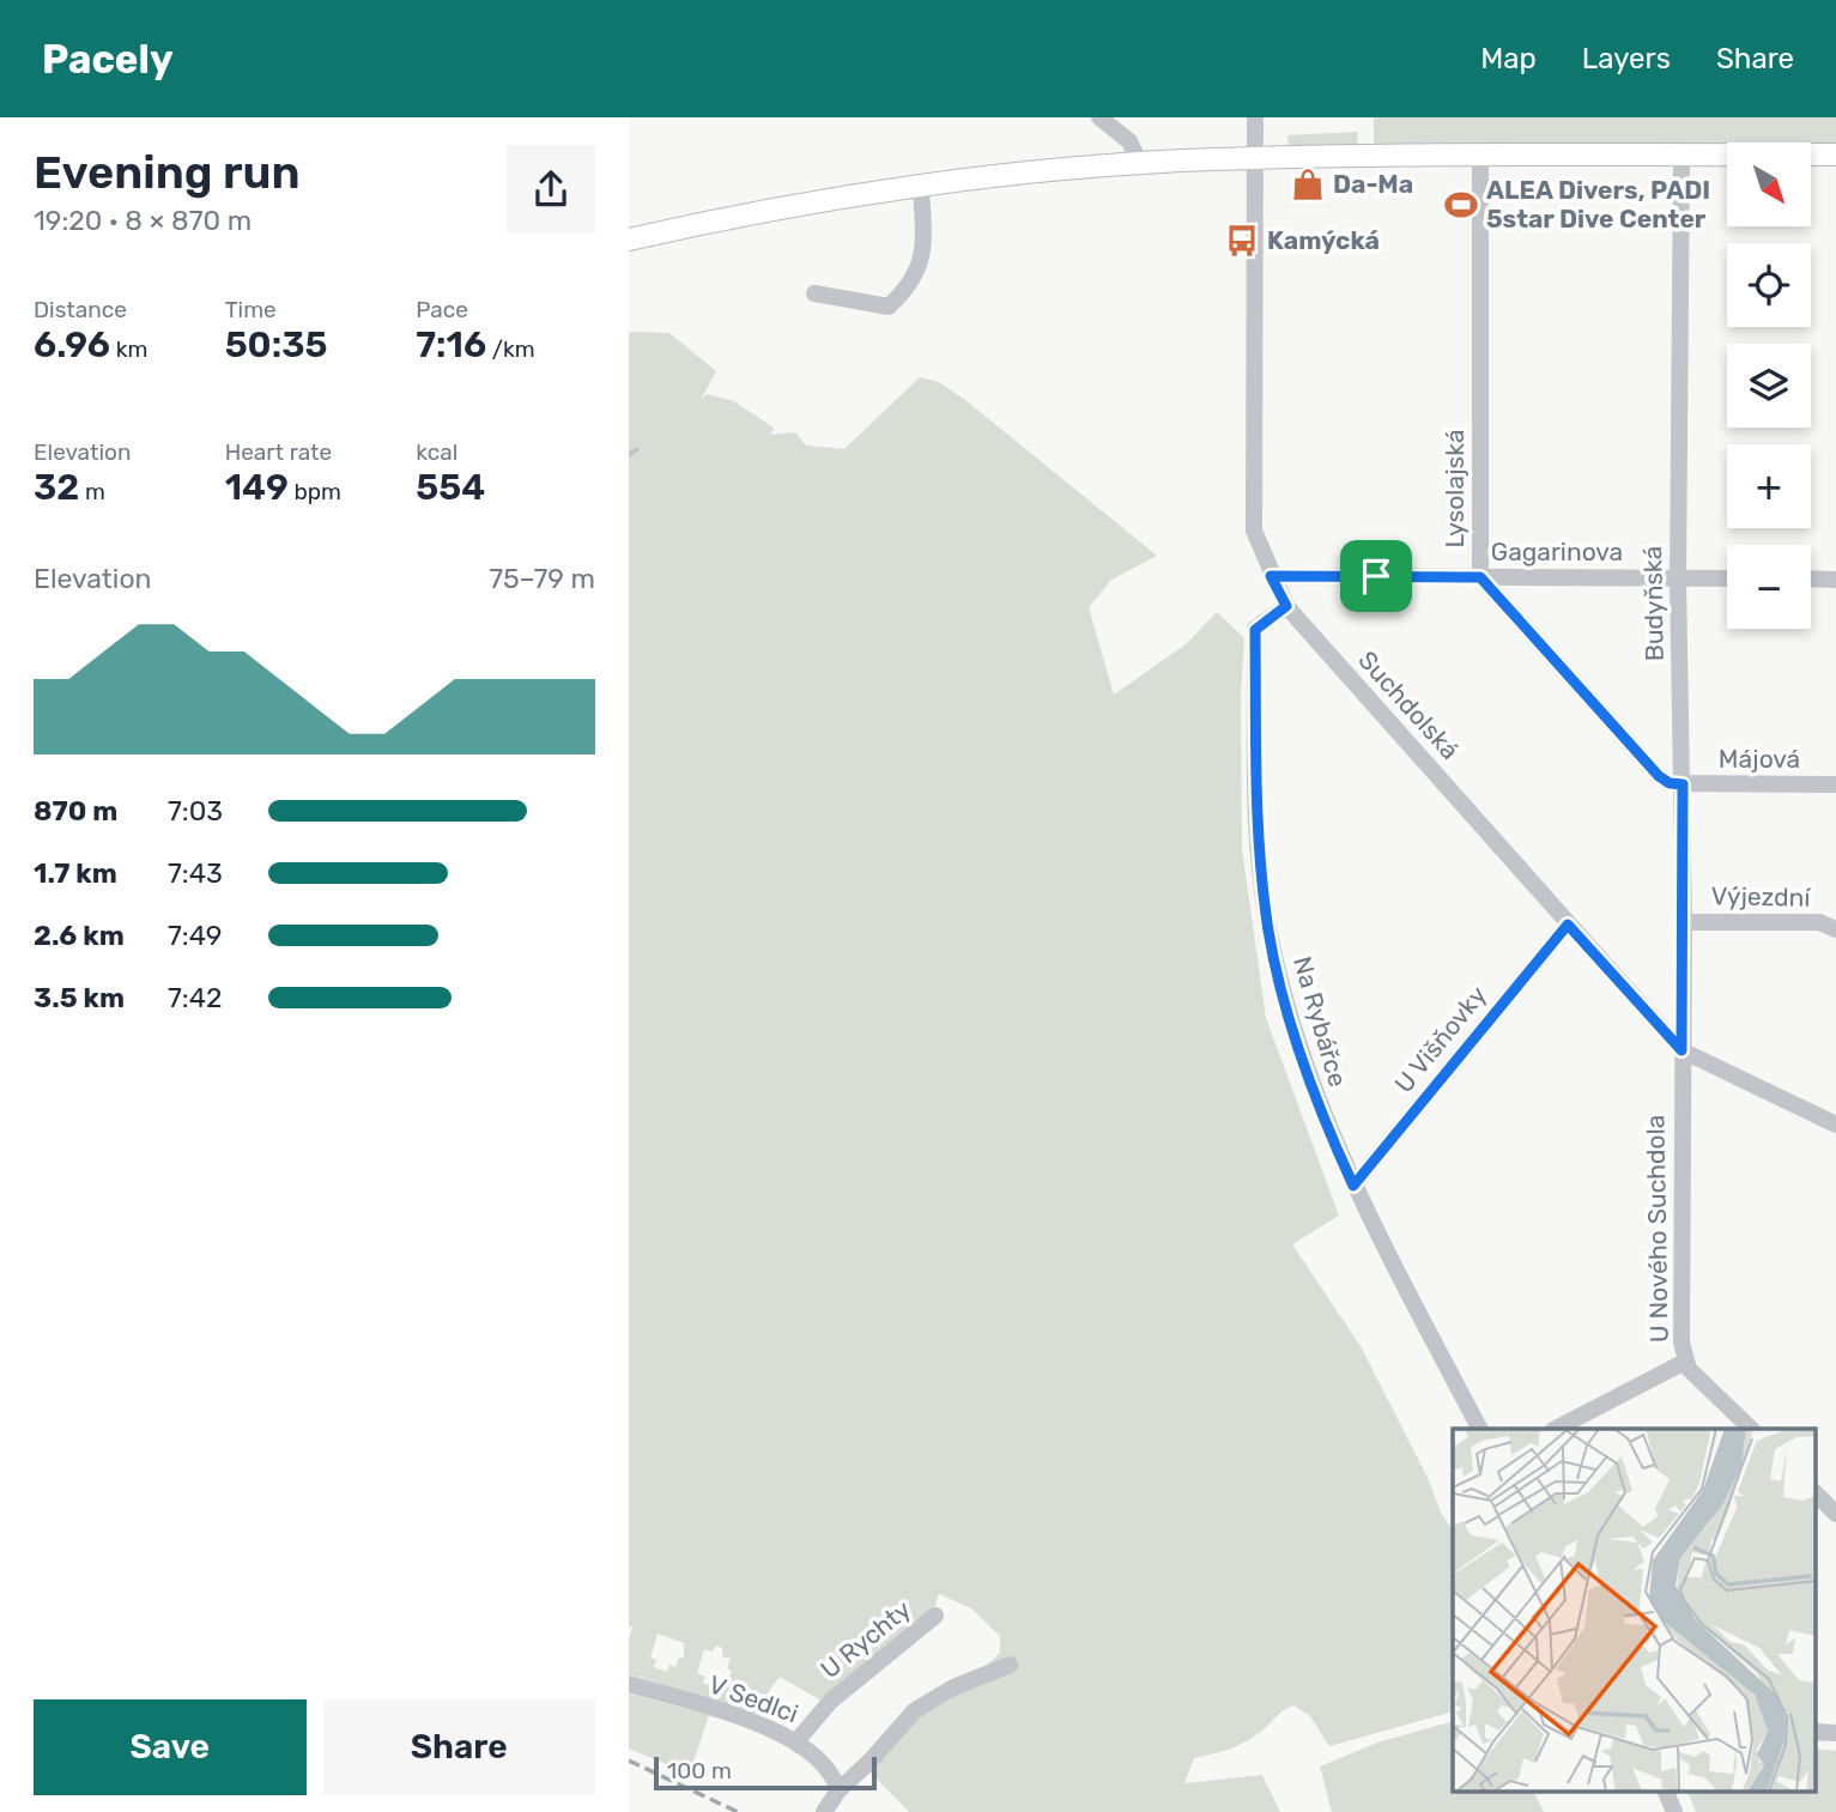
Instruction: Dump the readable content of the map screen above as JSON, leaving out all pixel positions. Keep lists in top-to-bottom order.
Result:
{
  "streets": {
    "street": [
      "Lysolajská",
      "Gagarinova",
      "Budyňská",
      "Suchdolská",
      "Májová",
      "Výjezdní",
      "Na Rybářce",
      "U Višňovky",
      "U Nového Suchdola",
      "U Rychty",
      "V Sedlci"
    ]
  },
  "crossings": [
    ["Lysolajská", "Gagarinova"],
    ["Lysolajská", "Budyňská"],
    ["Lysolajská", "Májová"],
    ["Gagarinova", "Budyňská"],
    ["Gagarinova", "Suchdolská"],
    ["Budyňská", "Suchdolská"],
    ["Budyňská", "Májová"],
    ["Budyňská", "Výjezdní"],
    ["Budyňská", "U Nového Suchdola"],
    ["Suchdolská", "Na Rybářce"],
    ["Suchdolská", "U Višňovky"],
    ["Suchdolská", "U Nového Suchdola"],
    ["Na Rybářce", "U Višňovky"],
    ["U Rychty", "V Sedlci"]
  ],
  "places": {
    "shop": ["Da-Ma"],
    "sports": ["ALEA Divers, PADI 5star Dive Center"],
    "bus stop": ["Kamýcká"]
  },
  "scale_bar": "100 m",
  "north": "bottom right",
  "page": {
    "header": "Pacely",
    "nav": ["Map", "Layers", "Share"],
    "heading": ["Evening run", "19:20 · 8 × 870 m"],
    "map_buttons": ["+", "−"],
    "stats": [
      ["Distance", "6.96 km"],
      ["Time", "50:35"],
      ["Pace", "7:16 /km"],
      ["Elevation", "32 m"],
      ["Heart rate", "149 bpm"],
      ["kcal", "554"]
    ],
    "chart": ["Elevation", "75–79 m"],
    "list": [
      {
        "name": "870 m",
        "note": "7:03"
      },
      {
        "name": "1.7 km",
        "note": "7:43"
      },
      {
        "name": "2.6 km",
        "note": "7:49"
      },
      {
        "name": "3.5 km",
        "note": "7:42"
      }
    ],
    "buttons": ["Save", "Share"],
    "scale": "100 m"
  }
}
